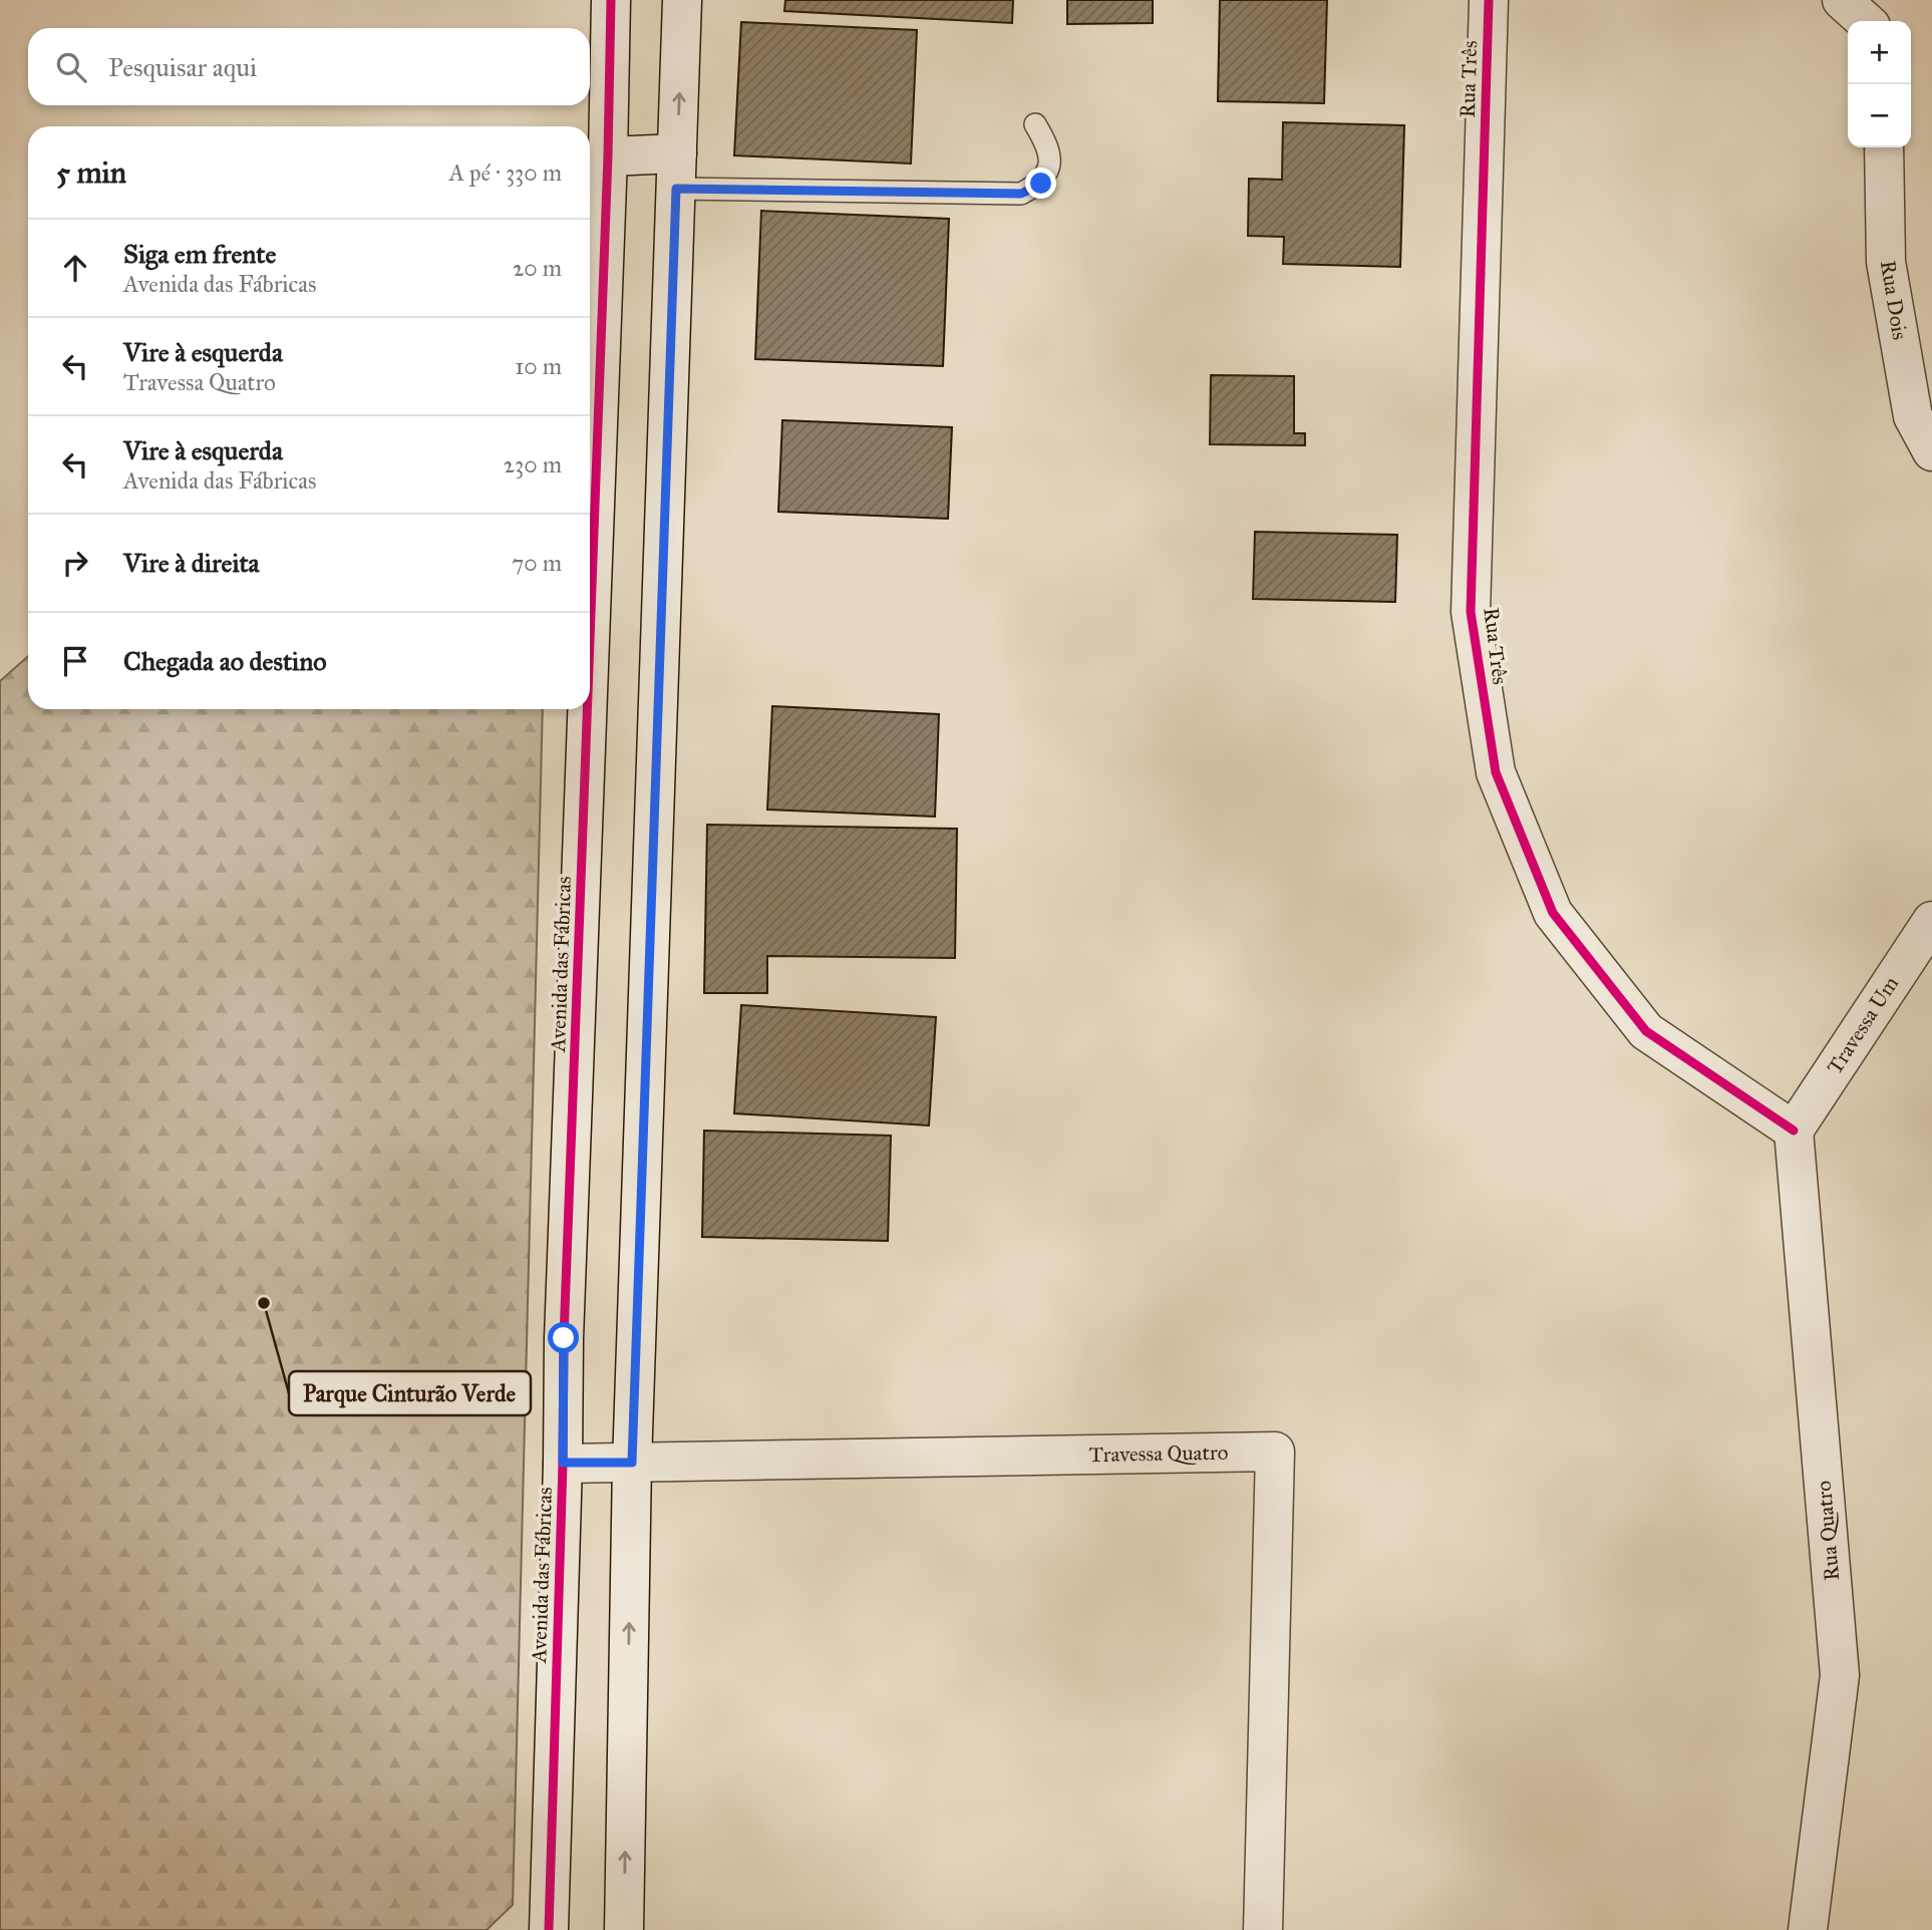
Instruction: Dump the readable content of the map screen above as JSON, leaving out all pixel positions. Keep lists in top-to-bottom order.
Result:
{
  "streets": {
    "street": [
      "Rua Três",
      "Rua Dois",
      "Avenida das Fábricas",
      "Travessa Um",
      "Travessa Quatro",
      "Rua Quatro"
    ]
  },
  "crossings": [
    ["Rua Três", "Travessa Um"],
    ["Rua Três", "Rua Quatro"],
    ["Avenida das Fábricas", "Travessa Quatro"],
    ["Travessa Um", "Rua Quatro"]
  ],
  "places": ["Parque Cinturão Verde"],
  "page": {
    "map_buttons": ["+", "−"],
    "search": "Pesquisar aqui",
    "heading": ["5 min", "A pé · 330 m"],
    "list": [
      ["Siga em frente", "Avenida das Fábricas", "20 m"],
      ["Vire à esquerda", "Travessa Quatro", "10 m"],
      ["Vire à esquerda", "Avenida das Fábricas", "230 m"],
      ["Vire à direita", "70 m"],
      "Chegada ao destino"
    ]
  }
}
